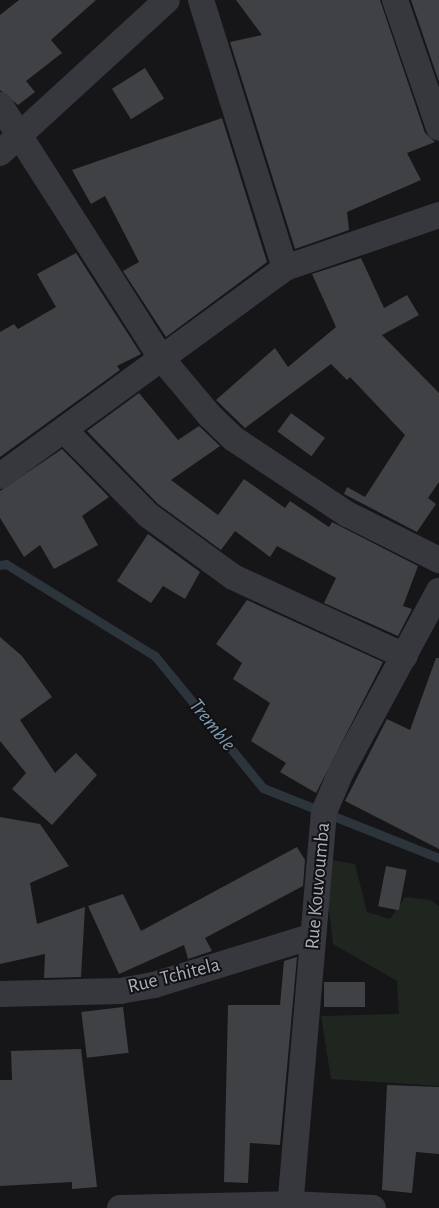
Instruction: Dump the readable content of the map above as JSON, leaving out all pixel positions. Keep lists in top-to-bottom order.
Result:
{
  "streets": {
    "street": ["Rue Kouvoumba", "Rue Tchitela"]
  },
  "crossings": [
    ["Rue Kouvoumba", "Rue Tchitela"]
  ],
  "water": ["Tremble"]
}
